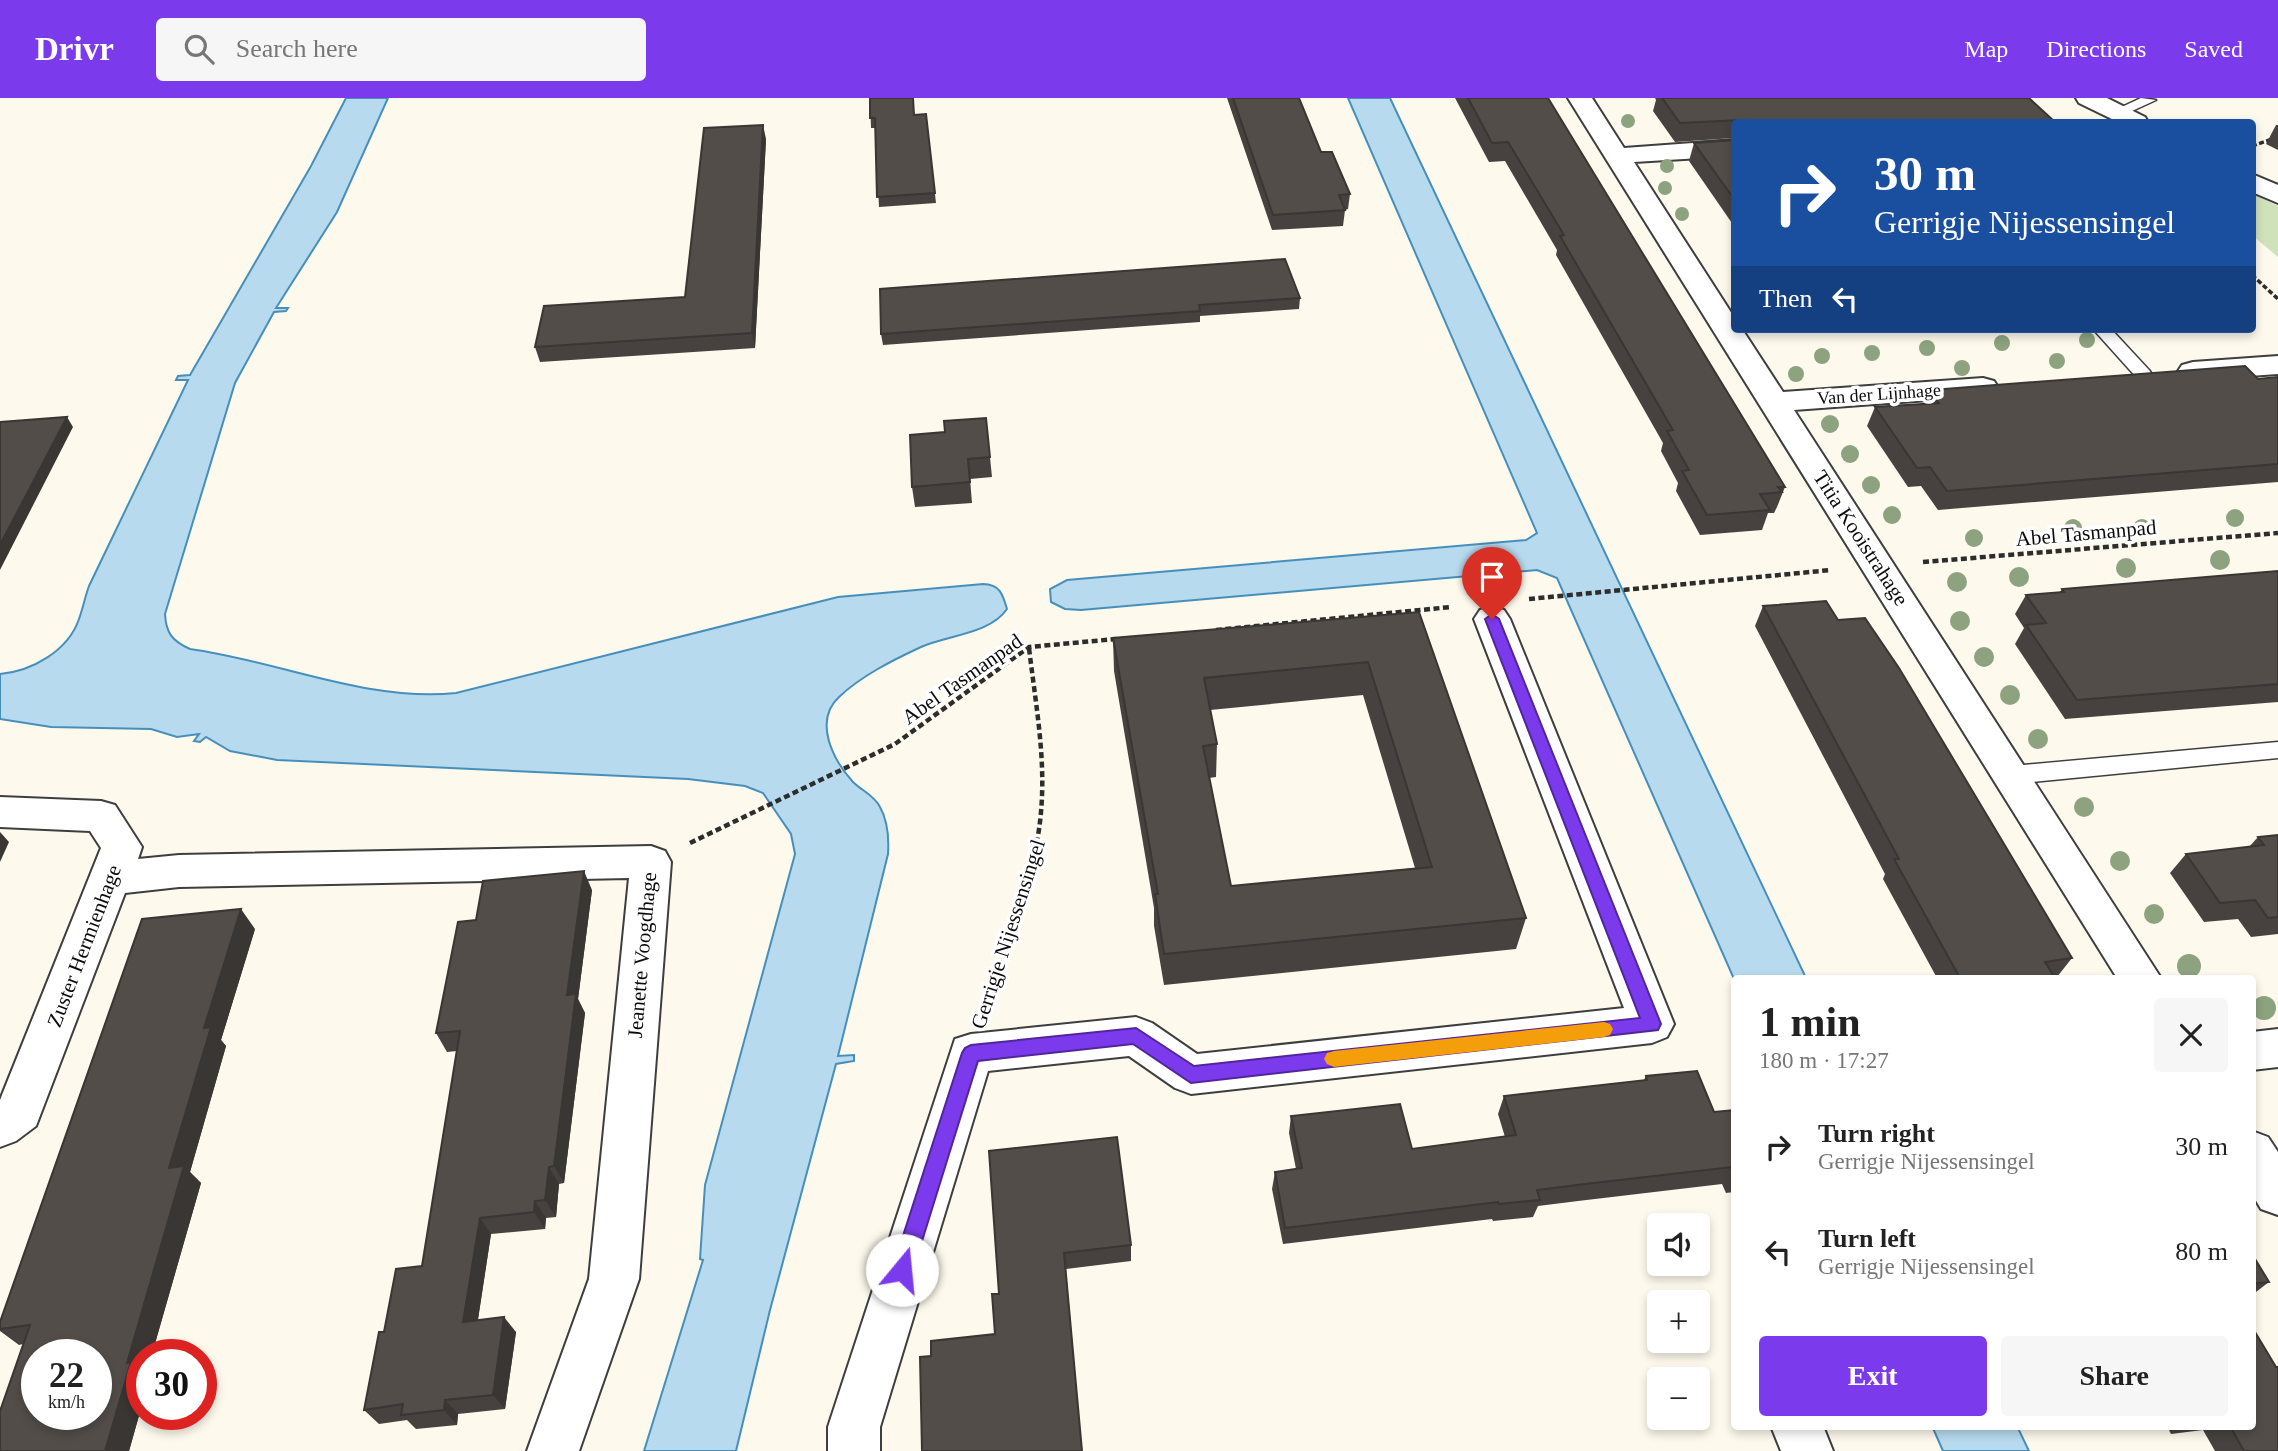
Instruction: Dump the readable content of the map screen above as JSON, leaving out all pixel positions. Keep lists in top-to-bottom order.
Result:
{
  "streets": {
    "street": [
      "Van der Lijnhage",
      "Titia Kooistrahage",
      "Gerrigje Nijessensingel",
      "Zuster Hermienhage",
      "Jeanette Voogdhage"
    ],
    "path": ["Abel Tasmanpad"]
  },
  "crossings": [
    ["Van der Lijnhage", "Titia Kooistrahage"],
    ["Abel Tasmanpad", "Gerrigje Nijessensingel"],
    ["Abel Tasmanpad", "Jeanette Voogdhage"],
    ["Zuster Hermienhage", "Jeanette Voogdhage"]
  ],
  "page": {
    "header": "Drivr",
    "search": "Search here",
    "nav": ["Map", "Directions", "Saved"],
    "turn": ["30 m", "Gerrigje Nijessensingel"],
    "then": "Then",
    "heading": ["1 min", "180 m · 17:27"],
    "list": [
      {
        "name": "Turn right",
        "note": "Gerrigje Nijessensingel",
        "value": "30 m"
      },
      {
        "name": "Turn left",
        "note": "Gerrigje Nijessensingel",
        "value": "80 m"
      }
    ],
    "map_buttons": ["+", "−"],
    "buttons": ["Exit", "Share"],
    "speed": "22 km/h",
    "limit": "30"
  }
}
